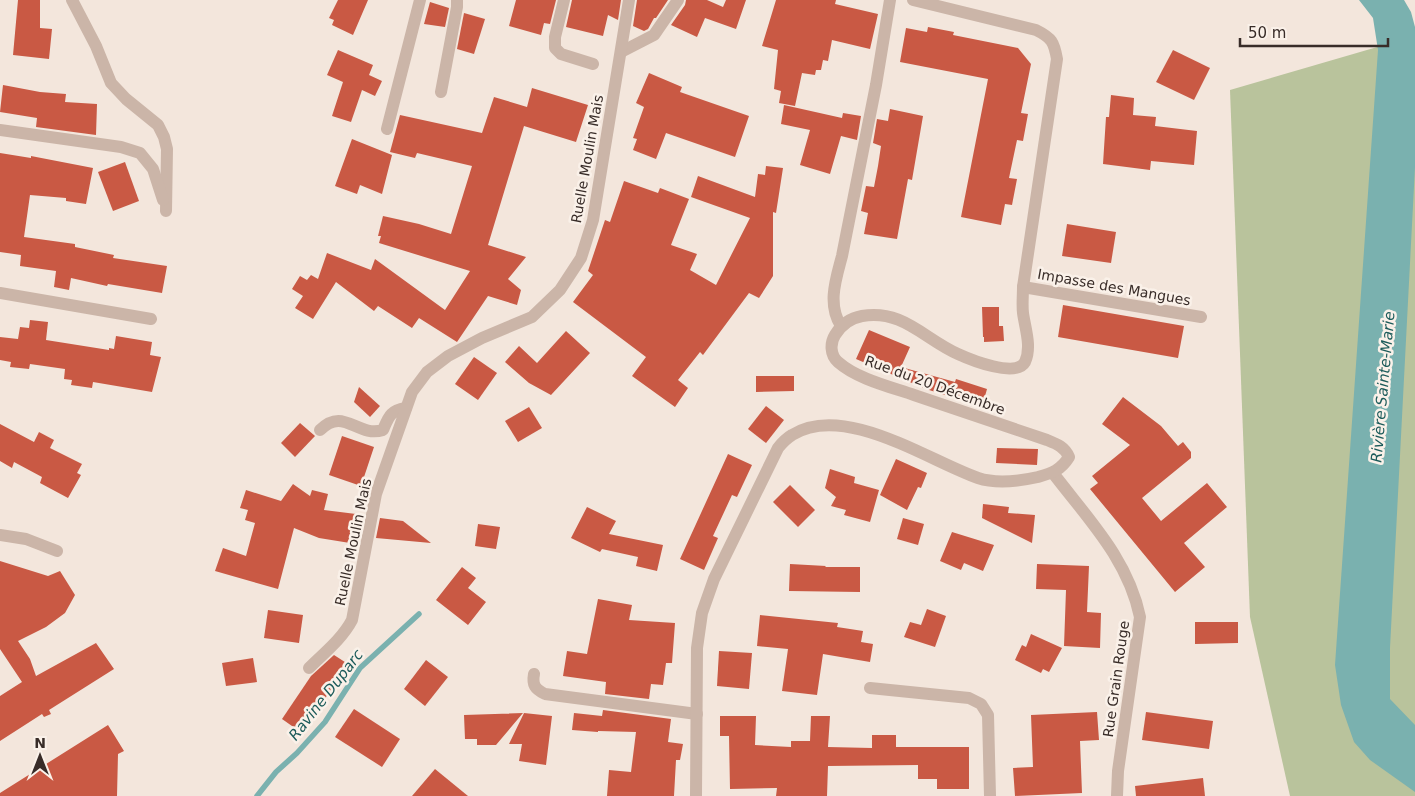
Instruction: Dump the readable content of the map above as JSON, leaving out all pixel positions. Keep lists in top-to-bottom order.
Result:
{
  "streets": {
    "street": [
      "Ruelle Moulin Mais",
      "Impasse des Mangues",
      "Rue du 20 Décembre",
      "Rue Grain Rouge"
    ]
  },
  "crossings": [
    ["Rue du 20 Décembre", "Rue Grain Rouge"]
  ],
  "water": ["Rivière Sainte-Marie", "Ravine Duparc"],
  "scale_bar": "50 m",
  "north": "top"
}
